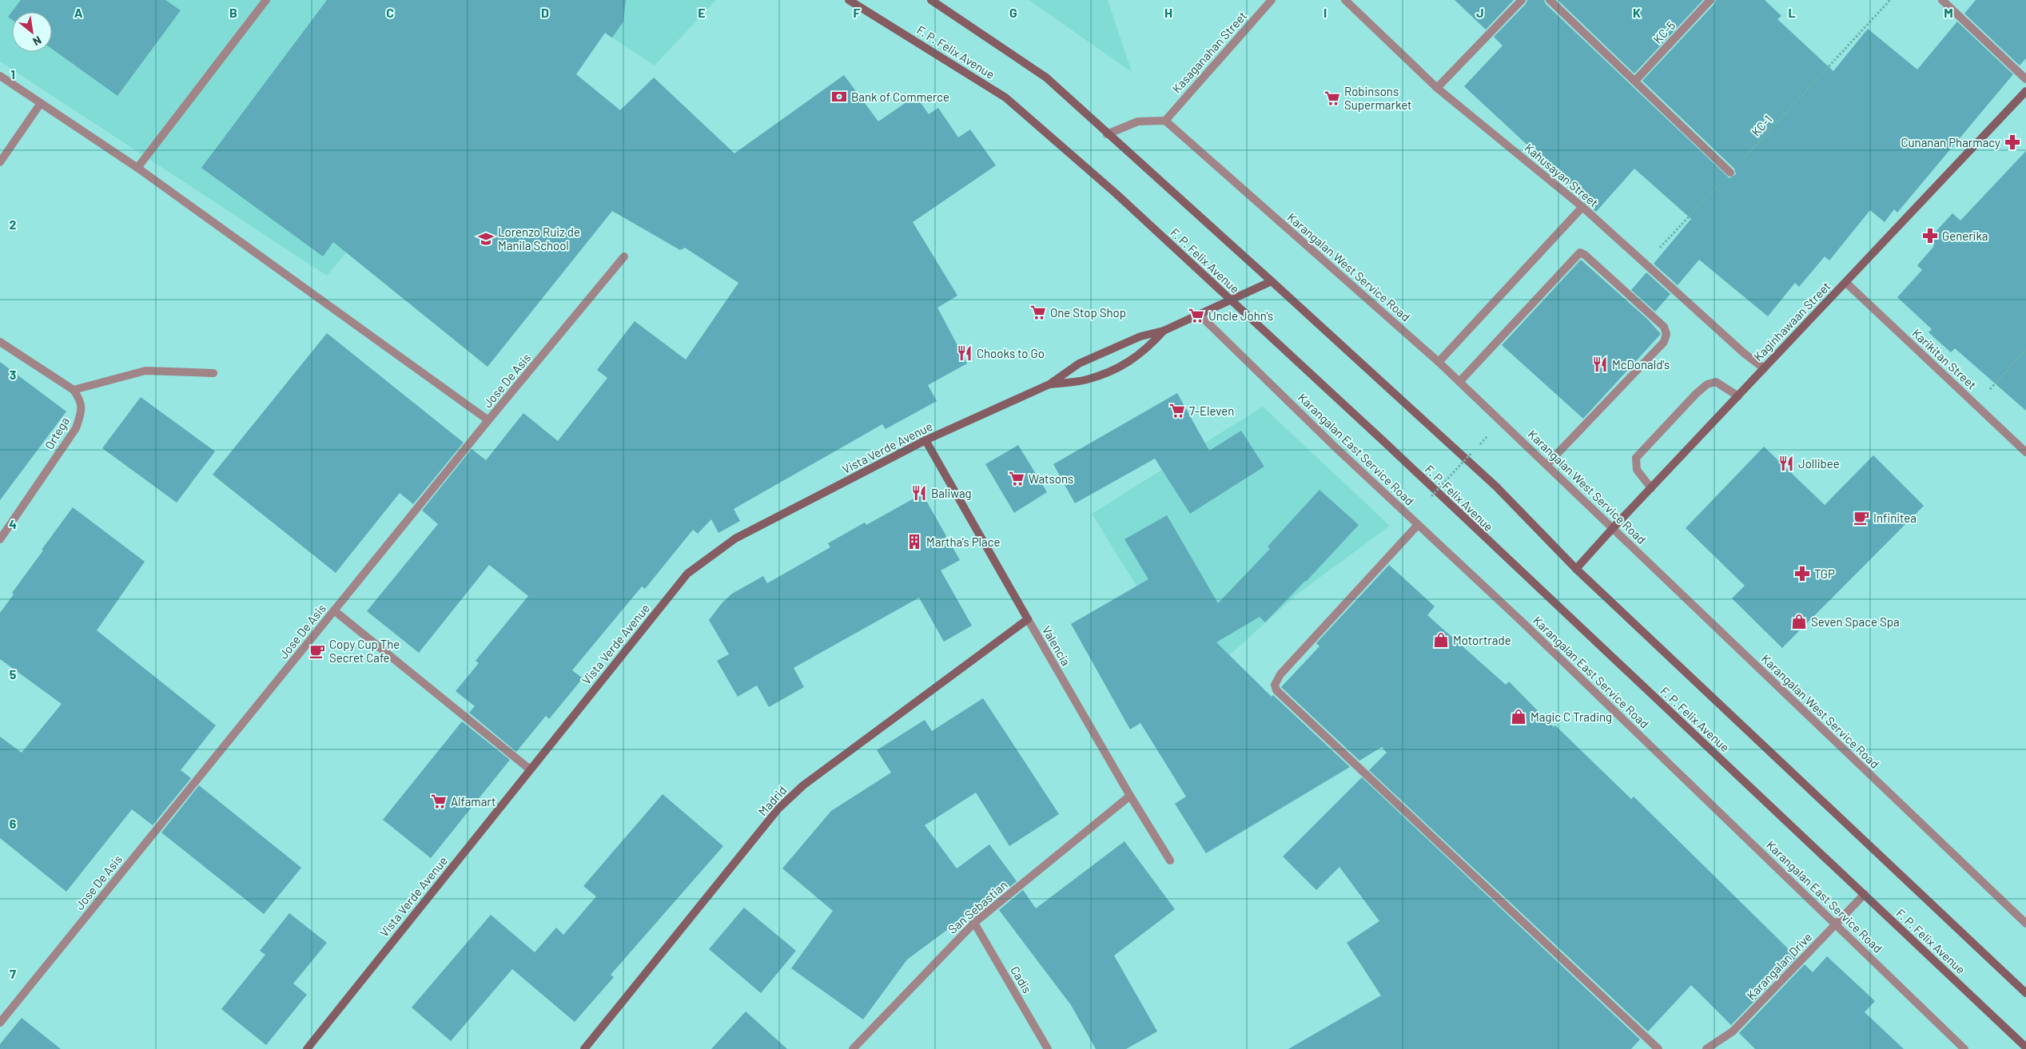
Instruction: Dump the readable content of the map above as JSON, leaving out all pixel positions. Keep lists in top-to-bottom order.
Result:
{
  "streets": {
    "main road": [
      "F. P. Felix Avenue",
      "Kaginhawaan Street",
      "Vista Verde Avenue",
      "Valencia",
      "Madrid"
    ],
    "street": [
      "KC-5",
      "Kasaganahan Street",
      "Kahusayan Street",
      "Karangalan West Service Road",
      "Karikitan Street",
      "Jose De Asis",
      "Ortega",
      "Karangalan East Service Road",
      "San Sebastian",
      "Karangalan Drive",
      "Cadis"
    ],
    "path": ["KC-1"]
  },
  "crossings": [
    ["F. P. Felix Avenue", "Vista Verde Avenue"],
    ["F. P. Felix Avenue", "Karangalan Drive"],
    ["Kasaganahan Street", "Karangalan West Service Road"],
    ["KC-1", "Kahusayan Street"],
    ["Kahusayan Street", "Kaginhawaan Street"],
    ["Karangalan West Service Road", "Kaginhawaan Street"],
    ["Kaginhawaan Street", "Karikitan Street"],
    ["Vista Verde Avenue", "Karangalan East Service Road"],
    ["Vista Verde Avenue", "Valencia"],
    ["Karangalan East Service Road", "Karangalan Drive"],
    ["Valencia", "Madrid"],
    ["Valencia", "San Sebastian"],
    ["San Sebastian", "Cadis"]
  ],
  "places": {
    "bank": ["Bank of Commerce"],
    "supermarket": [
      "Robinsons Supermarket",
      "One Stop Shop",
      "Uncle John's",
      "7-Eleven",
      "Watsons",
      "Alfamart"
    ],
    "pharmacy": ["Cunanan Pharmacy", "Generika", "TGP"],
    "school or university": ["Lorenzo Ruiz de Manila School"],
    "restaurant": [
      "Chooks to Go",
      "McDonald's",
      "Jollibee",
      "Baliwag"
    ],
    "cafe": ["Infinitea", "Copy Cup The Secret Cafe"],
    "building": ["Martha's Place"],
    "shop": ["Seven Space Spa", "Motortrade", "Magic C Trading"]
  },
  "north": "bottom right",
  "grid": {
    "columns": [
      "A",
      "B",
      "C",
      "D",
      "E",
      "F",
      "G",
      "H",
      "I",
      "J",
      "K",
      "L",
      "M"
    ],
    "rows": [
      "1",
      "2",
      "3",
      "4",
      "5",
      "6",
      "7"
    ]
  }
}
